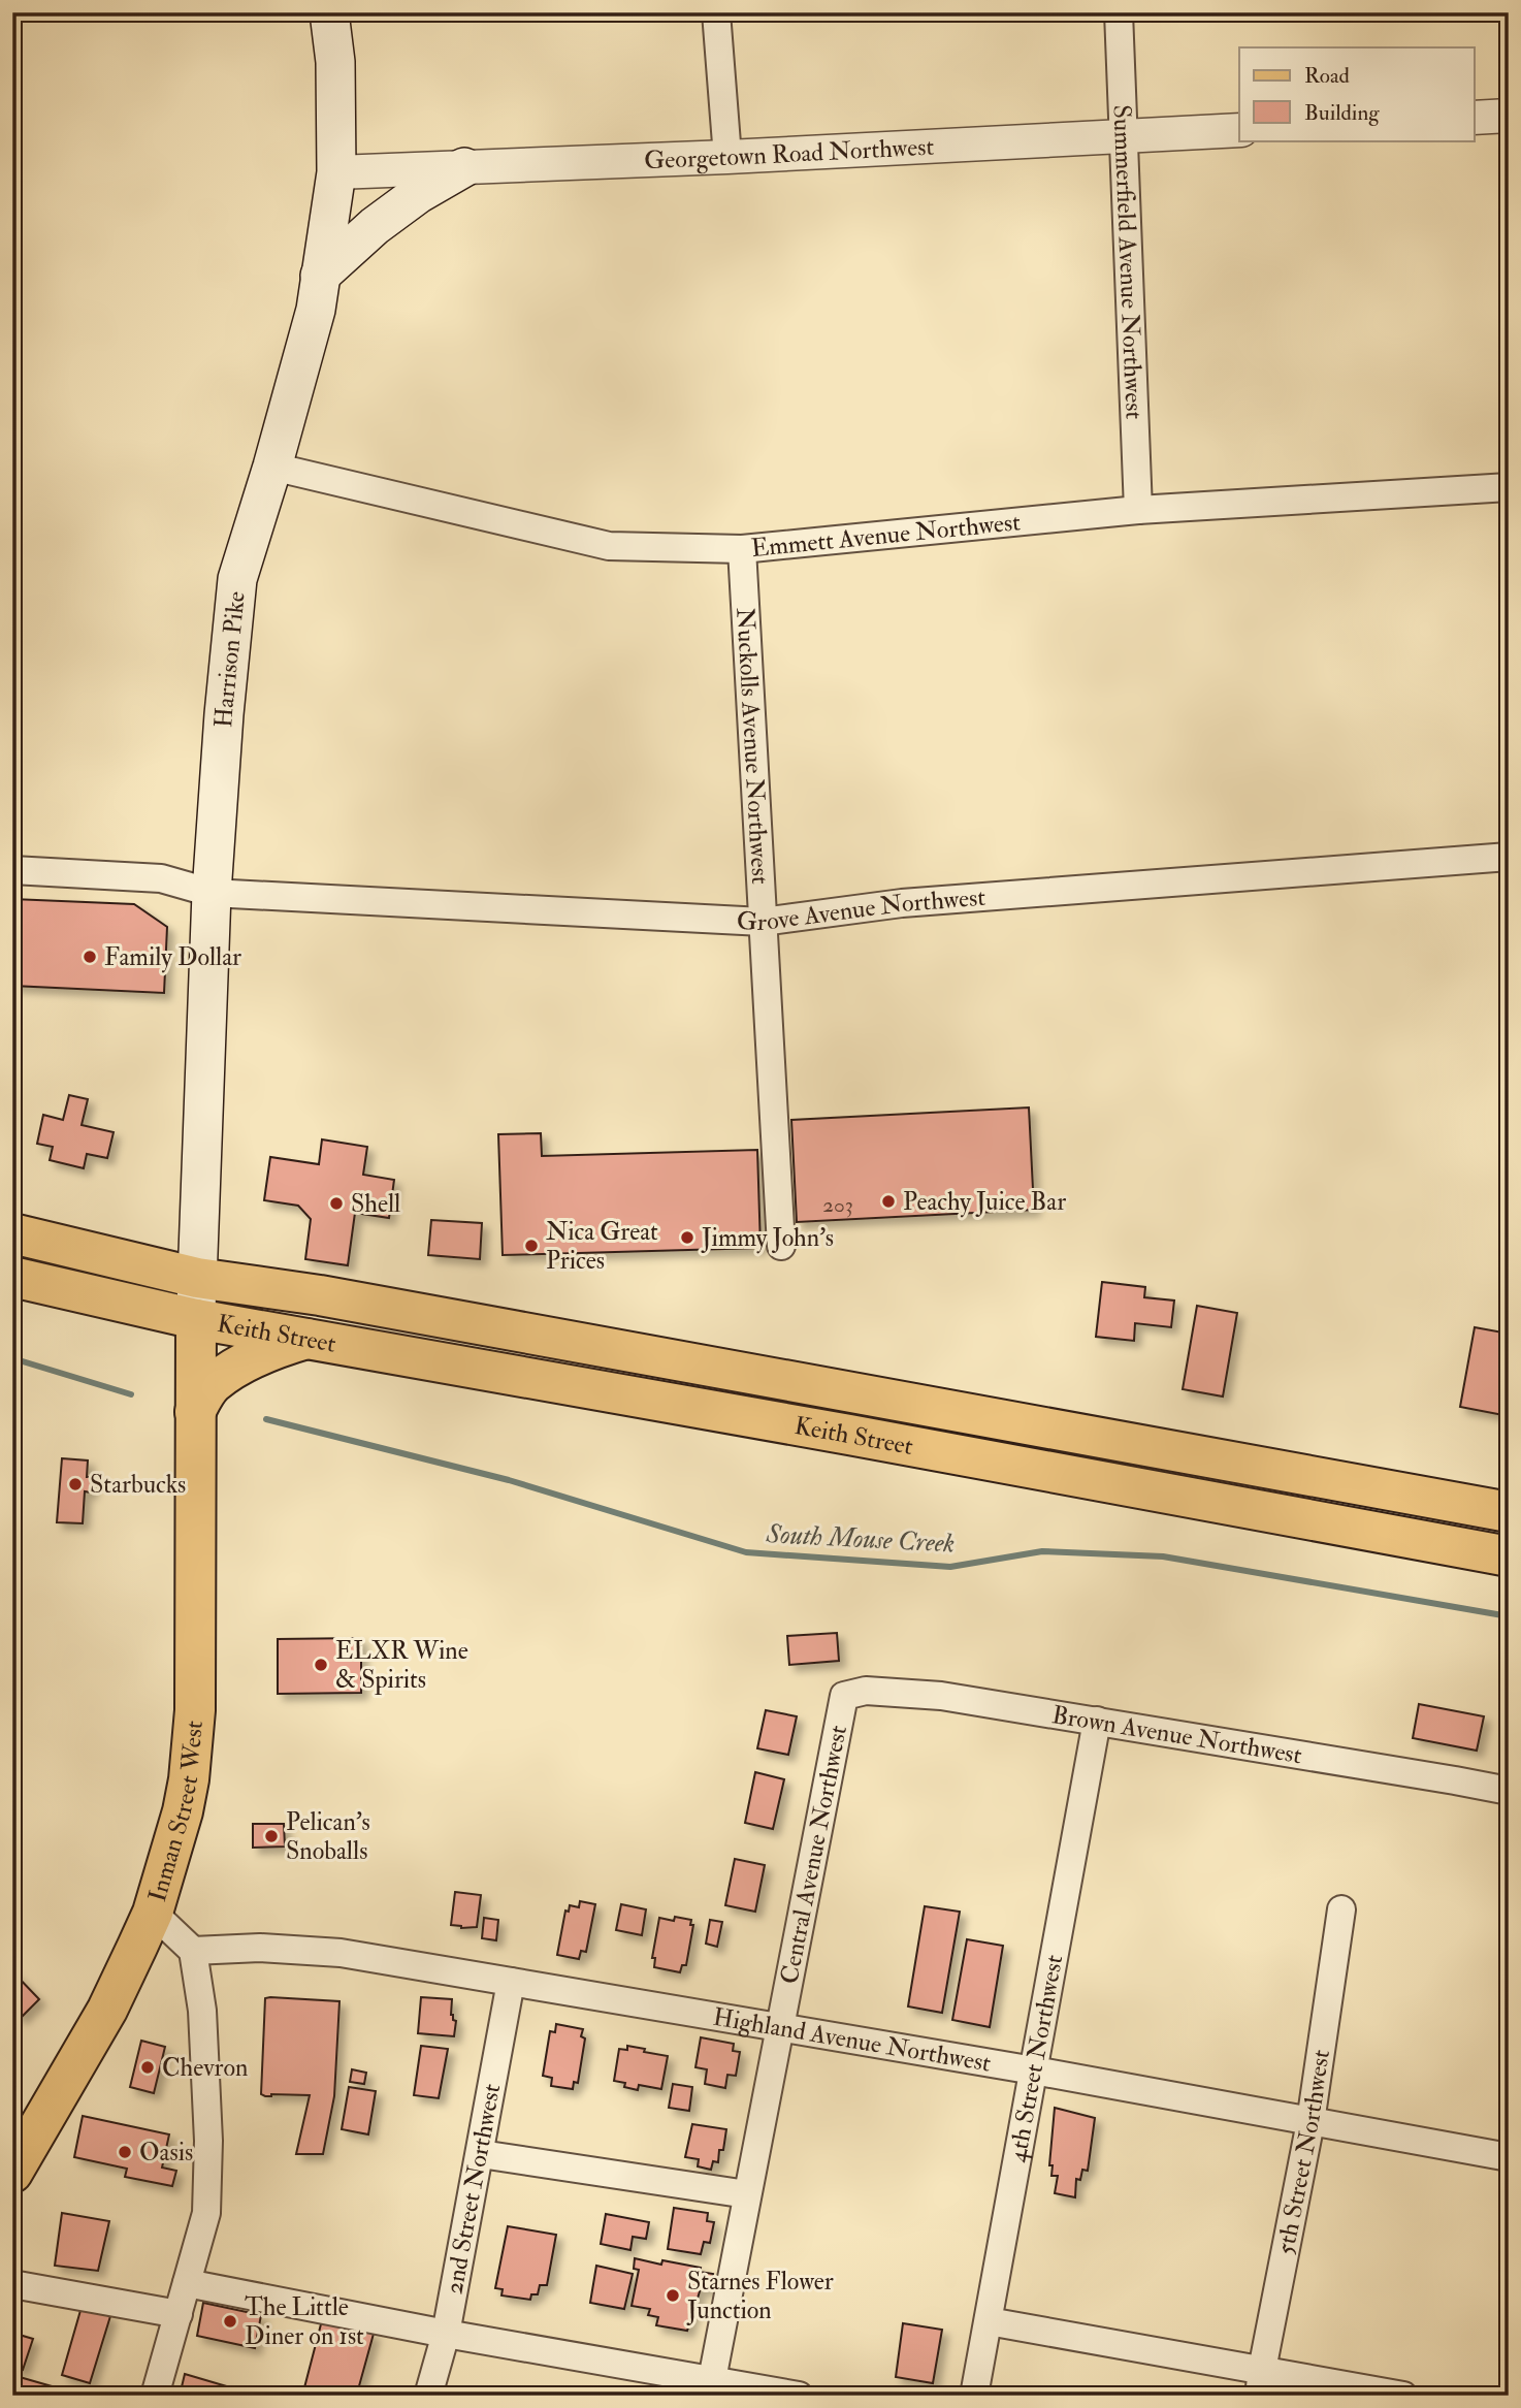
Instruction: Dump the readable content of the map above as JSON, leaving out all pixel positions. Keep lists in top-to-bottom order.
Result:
{
  "streets": {
    "main road": ["Harrison Pike", "Keith Street", "Inman Street West"],
    "street": [
      "Georgetown Road Northwest",
      "Summerfield Avenue Northwest",
      "Emmett Avenue Northwest",
      "Nuckolls Avenue Northwest",
      "Grove Avenue Northwest",
      "Brown Avenue Northwest",
      "Central Avenue Northwest",
      "Highland Avenue Northwest",
      "4th Street Northwest",
      "5th Street Northwest",
      "2nd Street Northwest"
    ]
  },
  "crossings": [
    ["Georgetown Road Northwest", "Summerfield Avenue Northwest"],
    ["Georgetown Road Northwest", "Harrison Pike"],
    ["Summerfield Avenue Northwest", "Emmett Avenue Northwest"],
    ["Emmett Avenue Northwest", "Harrison Pike"],
    ["Emmett Avenue Northwest", "Nuckolls Avenue Northwest"],
    ["Harrison Pike", "Grove Avenue Northwest"],
    ["Harrison Pike", "Keith Street"],
    ["Harrison Pike", "Inman Street West"],
    ["Nuckolls Avenue Northwest", "Grove Avenue Northwest"],
    ["Keith Street", "Inman Street West"],
    ["Brown Avenue Northwest", "Central Avenue Northwest"],
    ["Brown Avenue Northwest", "4th Street Northwest"],
    ["Central Avenue Northwest", "Highland Avenue Northwest"],
    ["Highland Avenue Northwest", "4th Street Northwest"],
    ["Highland Avenue Northwest", "5th Street Northwest"],
    ["Highland Avenue Northwest", "2nd Street Northwest"]
  ],
  "water": ["South Mouse Creek"],
  "places": [
    "Family Dollar",
    "Peachy Juice Bar",
    "Shell",
    "Jimmy John's",
    "Nica Great Prices",
    "Starbucks",
    "ELXR Wine & Spirits",
    "Pelican's Snoballs",
    "Chevron",
    "Oasis",
    "Starnes Flower Junction",
    "The Little Diner on 1st"
  ],
  "house_numbers": ["203"],
  "legend": ["Road", "Building"]
}
